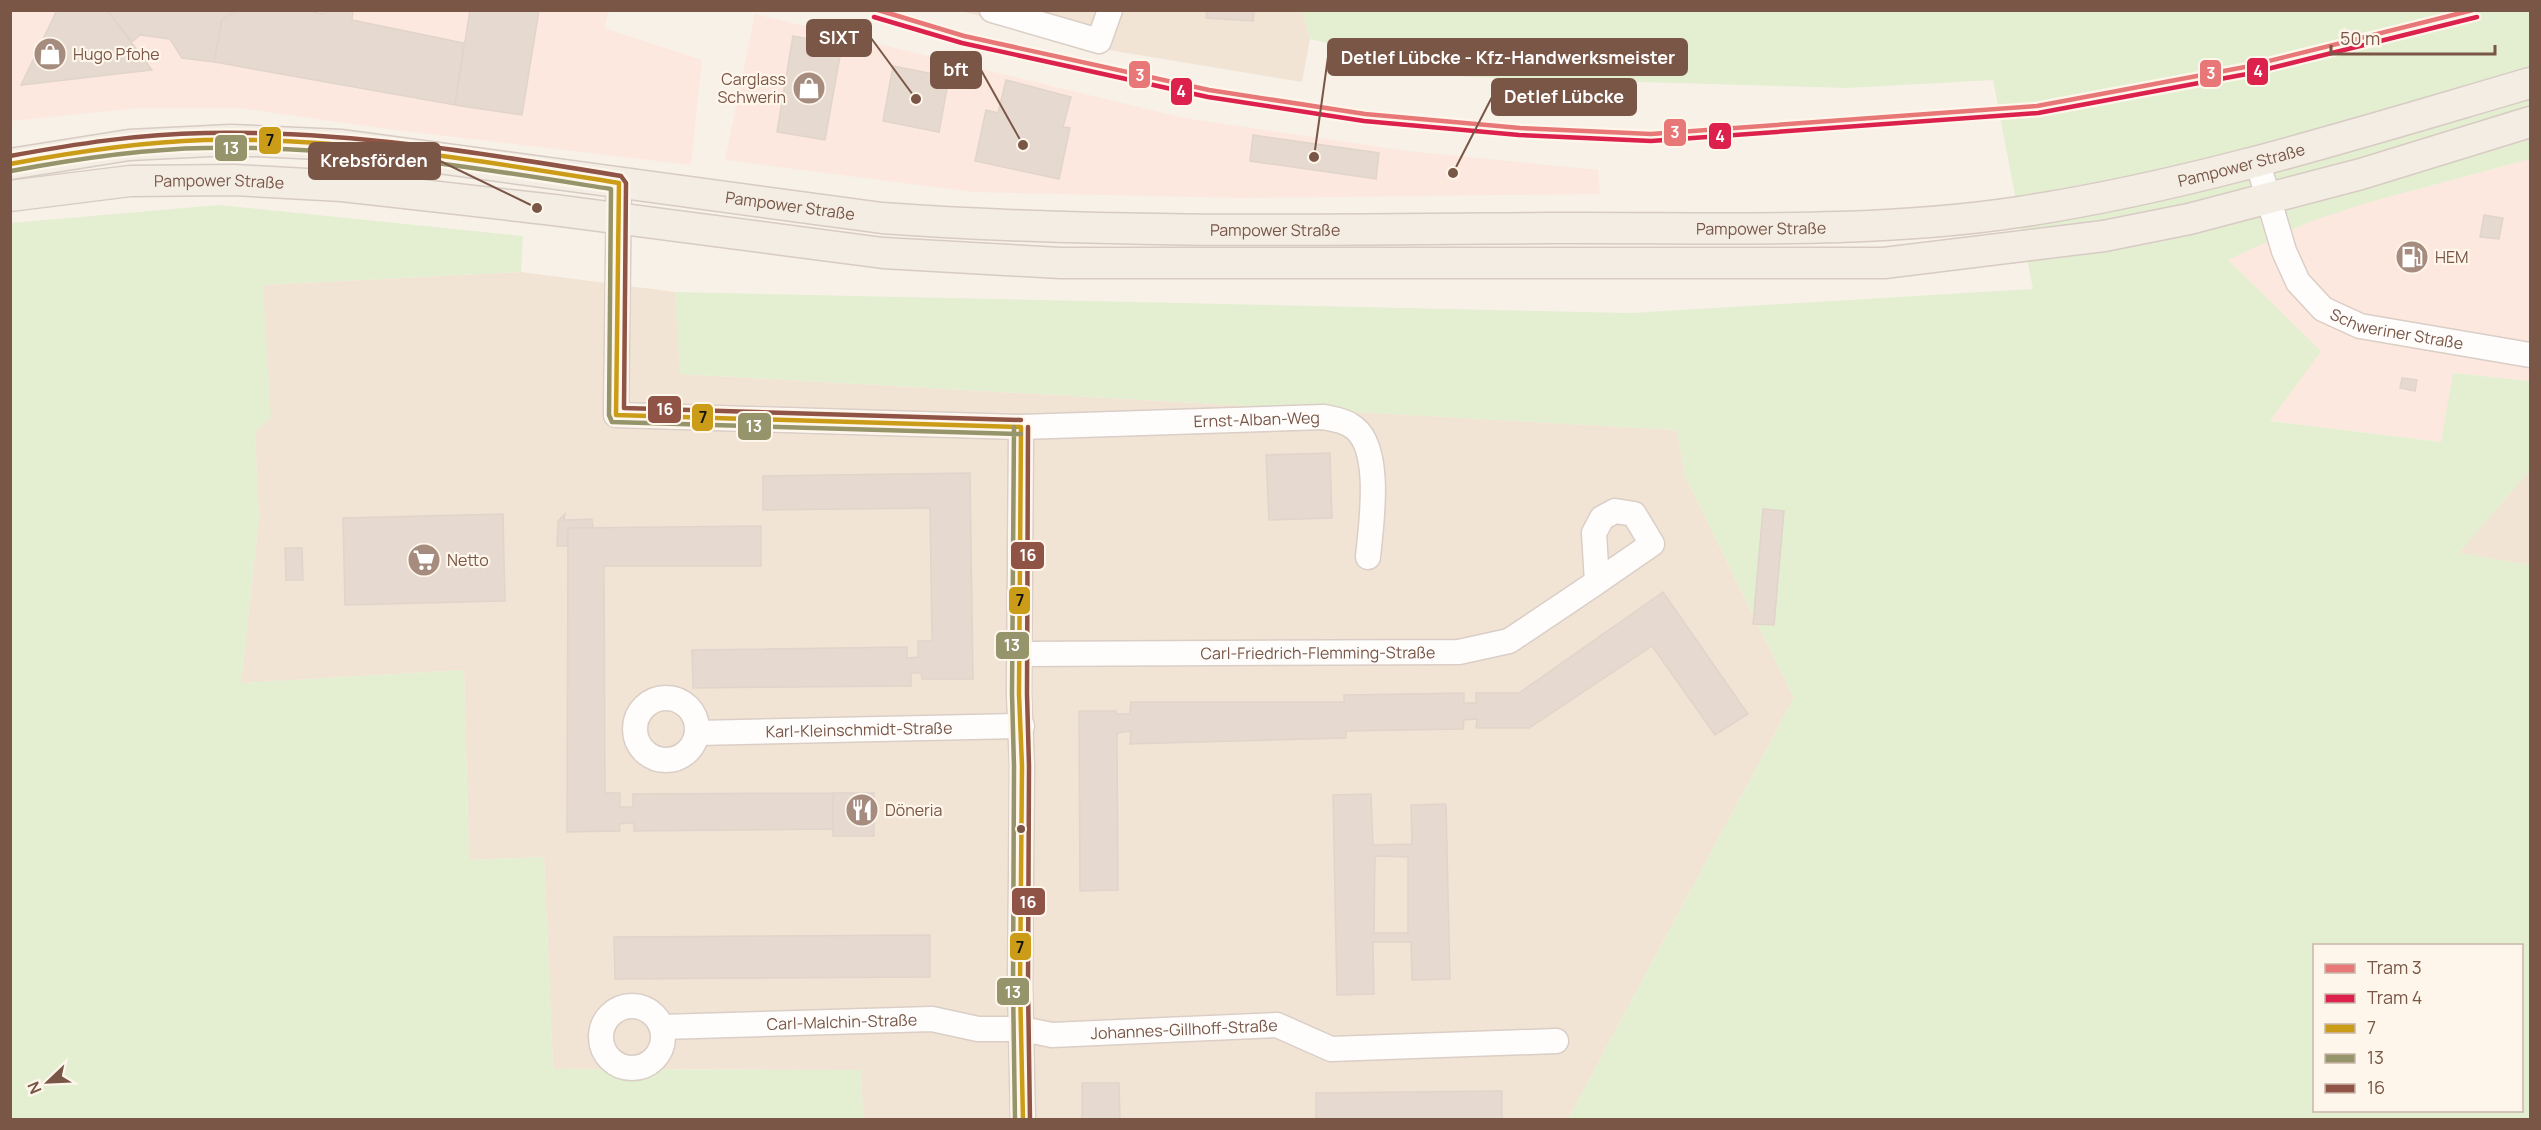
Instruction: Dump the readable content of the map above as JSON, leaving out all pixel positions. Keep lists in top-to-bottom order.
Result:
{
  "streets": {
    "main road": ["Pampower Straße"],
    "street": [
      "Schweriner Straße",
      "Ernst-Alban-Weg",
      "Carl-Friedrich-Flemming-Straße",
      "Karl-Kleinschmidt-Straße",
      "Carl-Malchin-Straße",
      "Johannes-Gillhoff-Straße"
    ]
  },
  "crossings": [
    ["Pampower Straße", "Schweriner Straße"],
    ["Pampower Straße", "Ernst-Alban-Weg"],
    ["Carl-Malchin-Straße", "Johannes-Gillhoff-Straße"]
  ],
  "places": {
    "shop": ["Hugo Pfohe", "Carglass Schwerin"],
    "other": [
      "SIXT",
      "bft",
      "Detlef Lübcke - Kfz-Handwerksmeister",
      "Detlef Lübcke",
      "Krebsförden"
    ],
    "fuel station": ["HEM"],
    "supermarket": ["Netto"],
    "restaurant": ["Döneria"]
  },
  "lines": [
    "tram line 3",
    "tram line 4",
    "transit line 16",
    "transit line 7",
    "transit line 13"
  ],
  "legend": [
    "Tram 3",
    "Tram 4",
    "7",
    "13",
    "16"
  ],
  "scale_bar": "50 m",
  "north": "bottom left"
}
